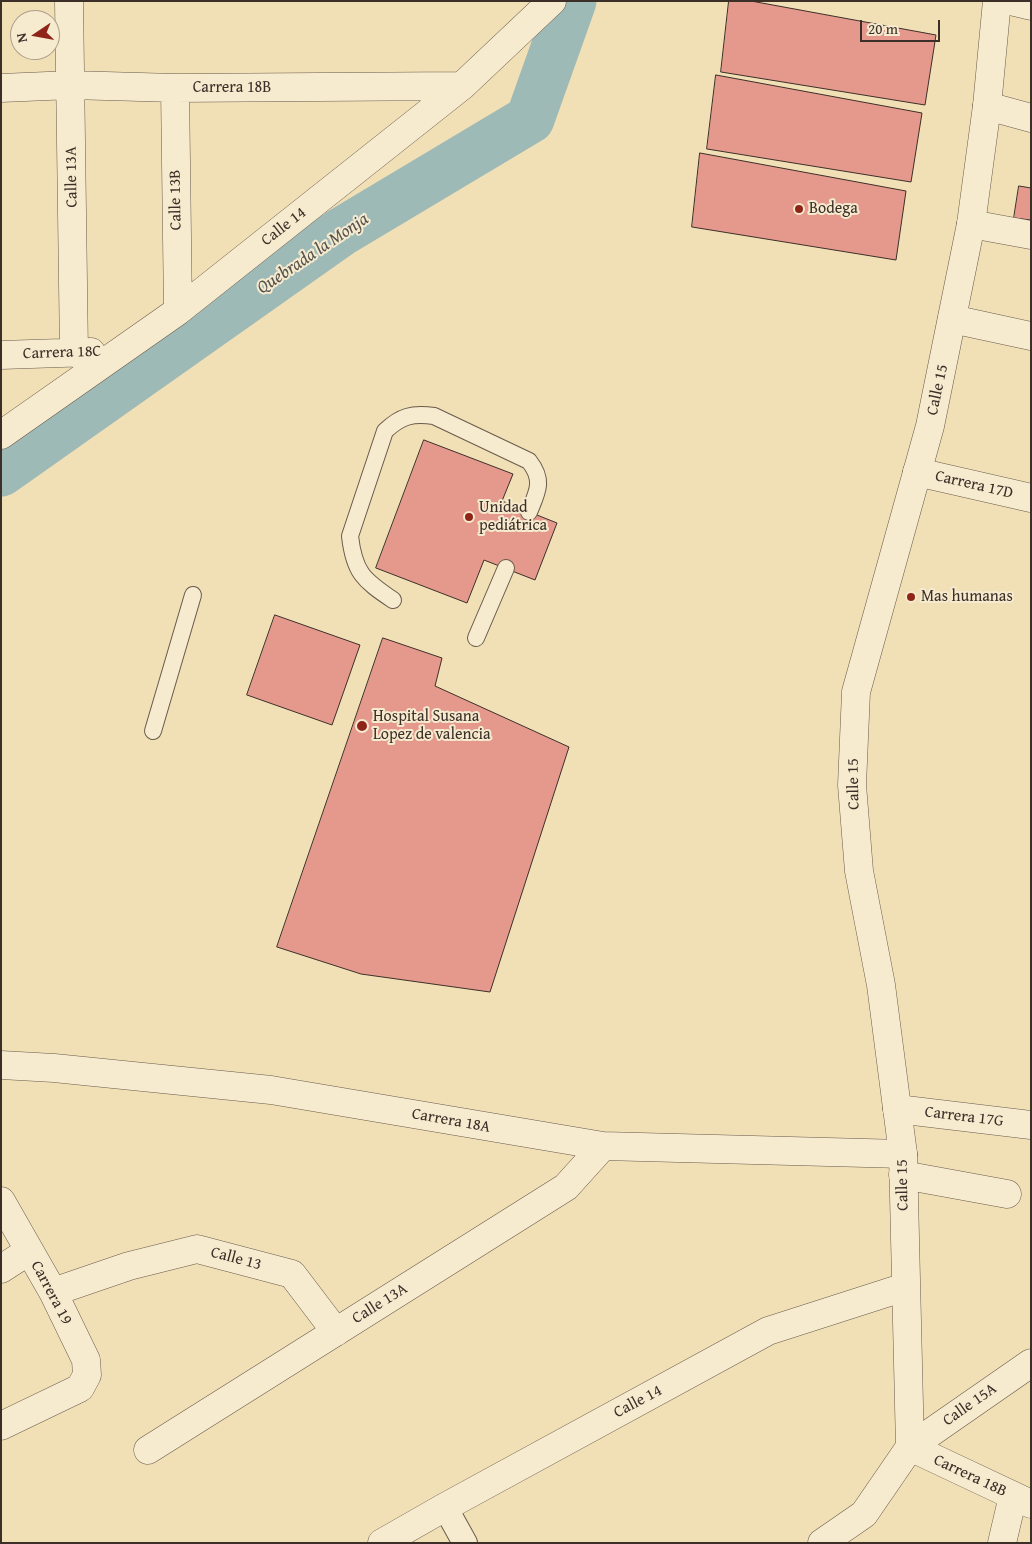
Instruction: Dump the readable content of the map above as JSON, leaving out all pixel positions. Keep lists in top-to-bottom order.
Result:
{
  "streets": {
    "street": [
      "Carrera 18B",
      "Calle 13A",
      "Calle 13B",
      "Calle 14",
      "Carrera 18C",
      "Calle 15",
      "Carrera 17D",
      "Carrera 17G",
      "Carrera 18A",
      "Calle 13",
      "Carrera 19",
      "Calle 15A"
    ]
  },
  "crossings": [
    ["Carrera 18B", "Calle 13A"],
    ["Carrera 18B", "Calle 13B"],
    ["Carrera 18B", "Calle 14"],
    ["Carrera 18B", "Calle 15"],
    ["Carrera 18B", "Calle 15A"],
    ["Calle 13A", "Carrera 18C"],
    ["Calle 13A", "Carrera 18A"],
    ["Calle 13A", "Calle 13"],
    ["Calle 13B", "Calle 14"],
    ["Calle 14", "Carrera 18C"],
    ["Calle 14", "Calle 15"],
    ["Calle 15", "Carrera 17D"],
    ["Calle 15", "Carrera 17G"],
    ["Calle 15", "Carrera 18A"],
    ["Calle 15", "Calle 15A"],
    ["Calle 13", "Carrera 19"]
  ],
  "water": ["Quebrada la Monja"],
  "places": [
    "Bodega",
    "Unidad pediátrica",
    "Mas humanas",
    "Hospital Susana Lopez de valencia"
  ],
  "scale_bar": "20 m",
  "north": "left"
}
